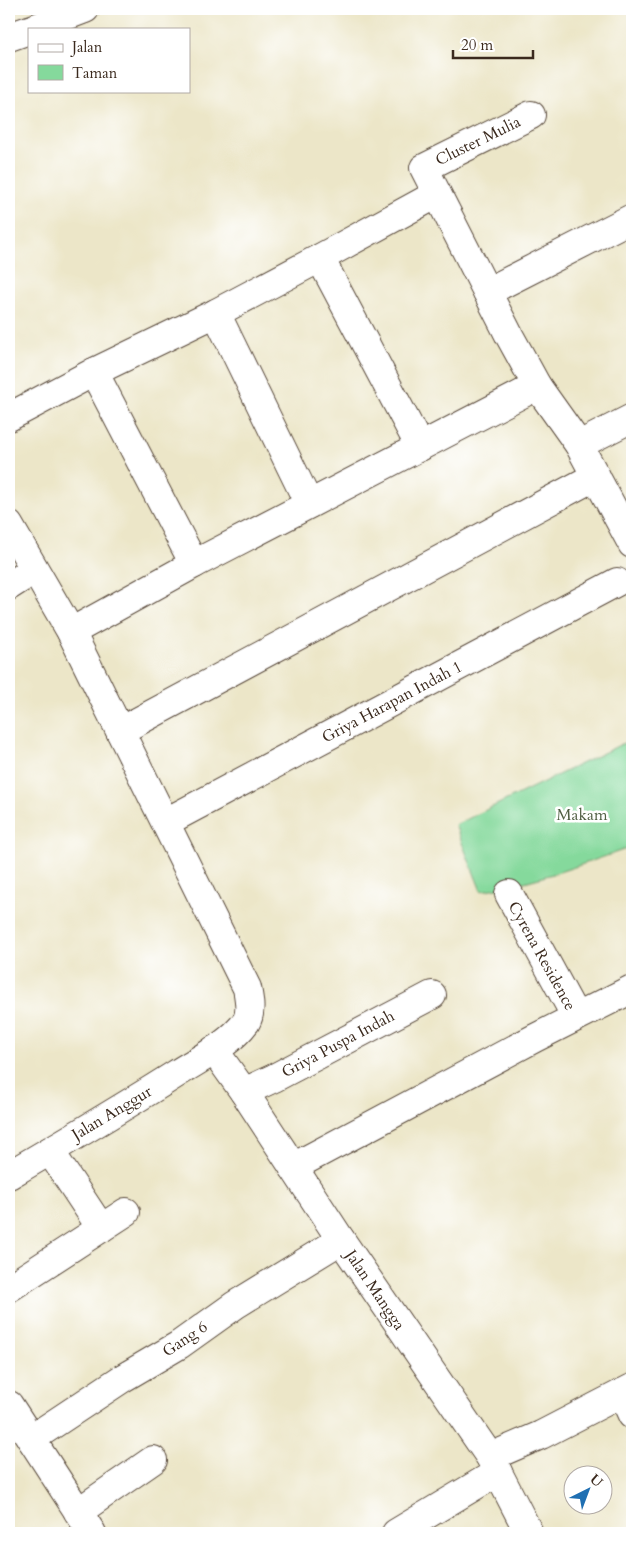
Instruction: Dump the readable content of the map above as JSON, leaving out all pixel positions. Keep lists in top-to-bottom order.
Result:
{
  "streets": {
    "street": [
      "Cluster Mulia",
      "Griya Harapan Indah 1",
      "Cyrena Residence",
      "Griya Puspa Indah",
      "Jalan Anggur",
      "Jalan Mangga",
      "Gang 6"
    ]
  },
  "crossings": [
    ["Griya Harapan Indah 1", "Jalan Anggur"],
    ["Griya Puspa Indah", "Jalan Mangga"],
    ["Jalan Anggur", "Jalan Mangga"],
    ["Jalan Mangga", "Gang 6"]
  ],
  "parks": ["Makam"],
  "legend": ["Jalan", "Taman"],
  "scale_bar": "20 m",
  "north": "top right"
}
